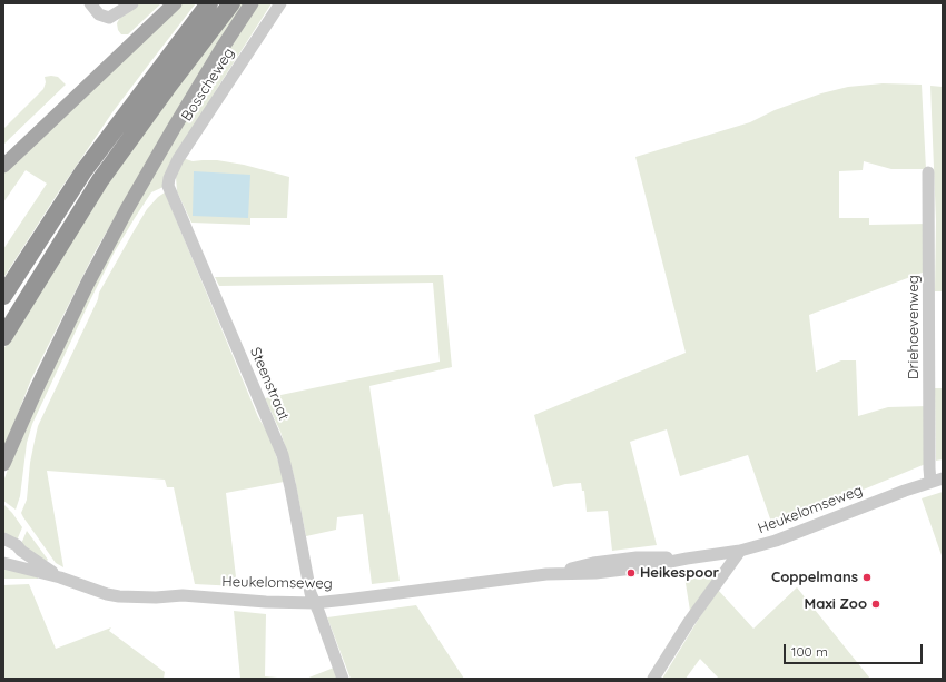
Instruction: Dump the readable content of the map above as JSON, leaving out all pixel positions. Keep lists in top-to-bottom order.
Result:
{
  "streets": {
    "street": [
      "Bosscheweg",
      "Driehoevenweg",
      "Steenstraat",
      "Heukelomseweg"
    ]
  },
  "crossings": [
    ["Bosscheweg", "Steenstraat"],
    ["Driehoevenweg", "Heukelomseweg"],
    ["Steenstraat", "Heukelomseweg"]
  ],
  "places": ["Heikespoor", "Coppelmans", "Maxi Zoo"],
  "scale_bar": "100 m"
}
